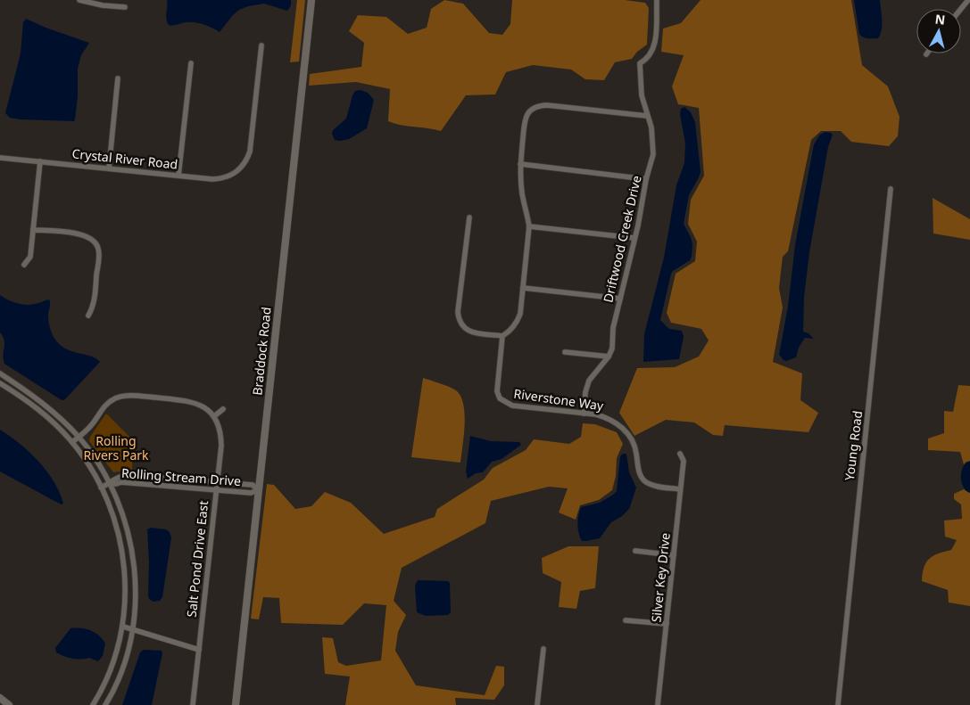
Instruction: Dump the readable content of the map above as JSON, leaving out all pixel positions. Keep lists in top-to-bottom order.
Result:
{
  "streets": {
    "street": [
      "Crystal River Road",
      "Driftwood Creek Drive",
      "Braddock Road",
      "Riverstone Way",
      "Young Road",
      "Rolling Stream Drive",
      "Salt Pond Drive East",
      "Silver Key Drive"
    ]
  },
  "crossings": [
    ["Driftwood Creek Drive", "Riverstone Way"],
    ["Braddock Road", "Rolling Stream Drive"],
    ["Riverstone Way", "Silver Key Drive"],
    ["Rolling Stream Drive", "Salt Pond Drive East"]
  ],
  "parks": ["Rolling Rivers Park"],
  "north": "top"
}
